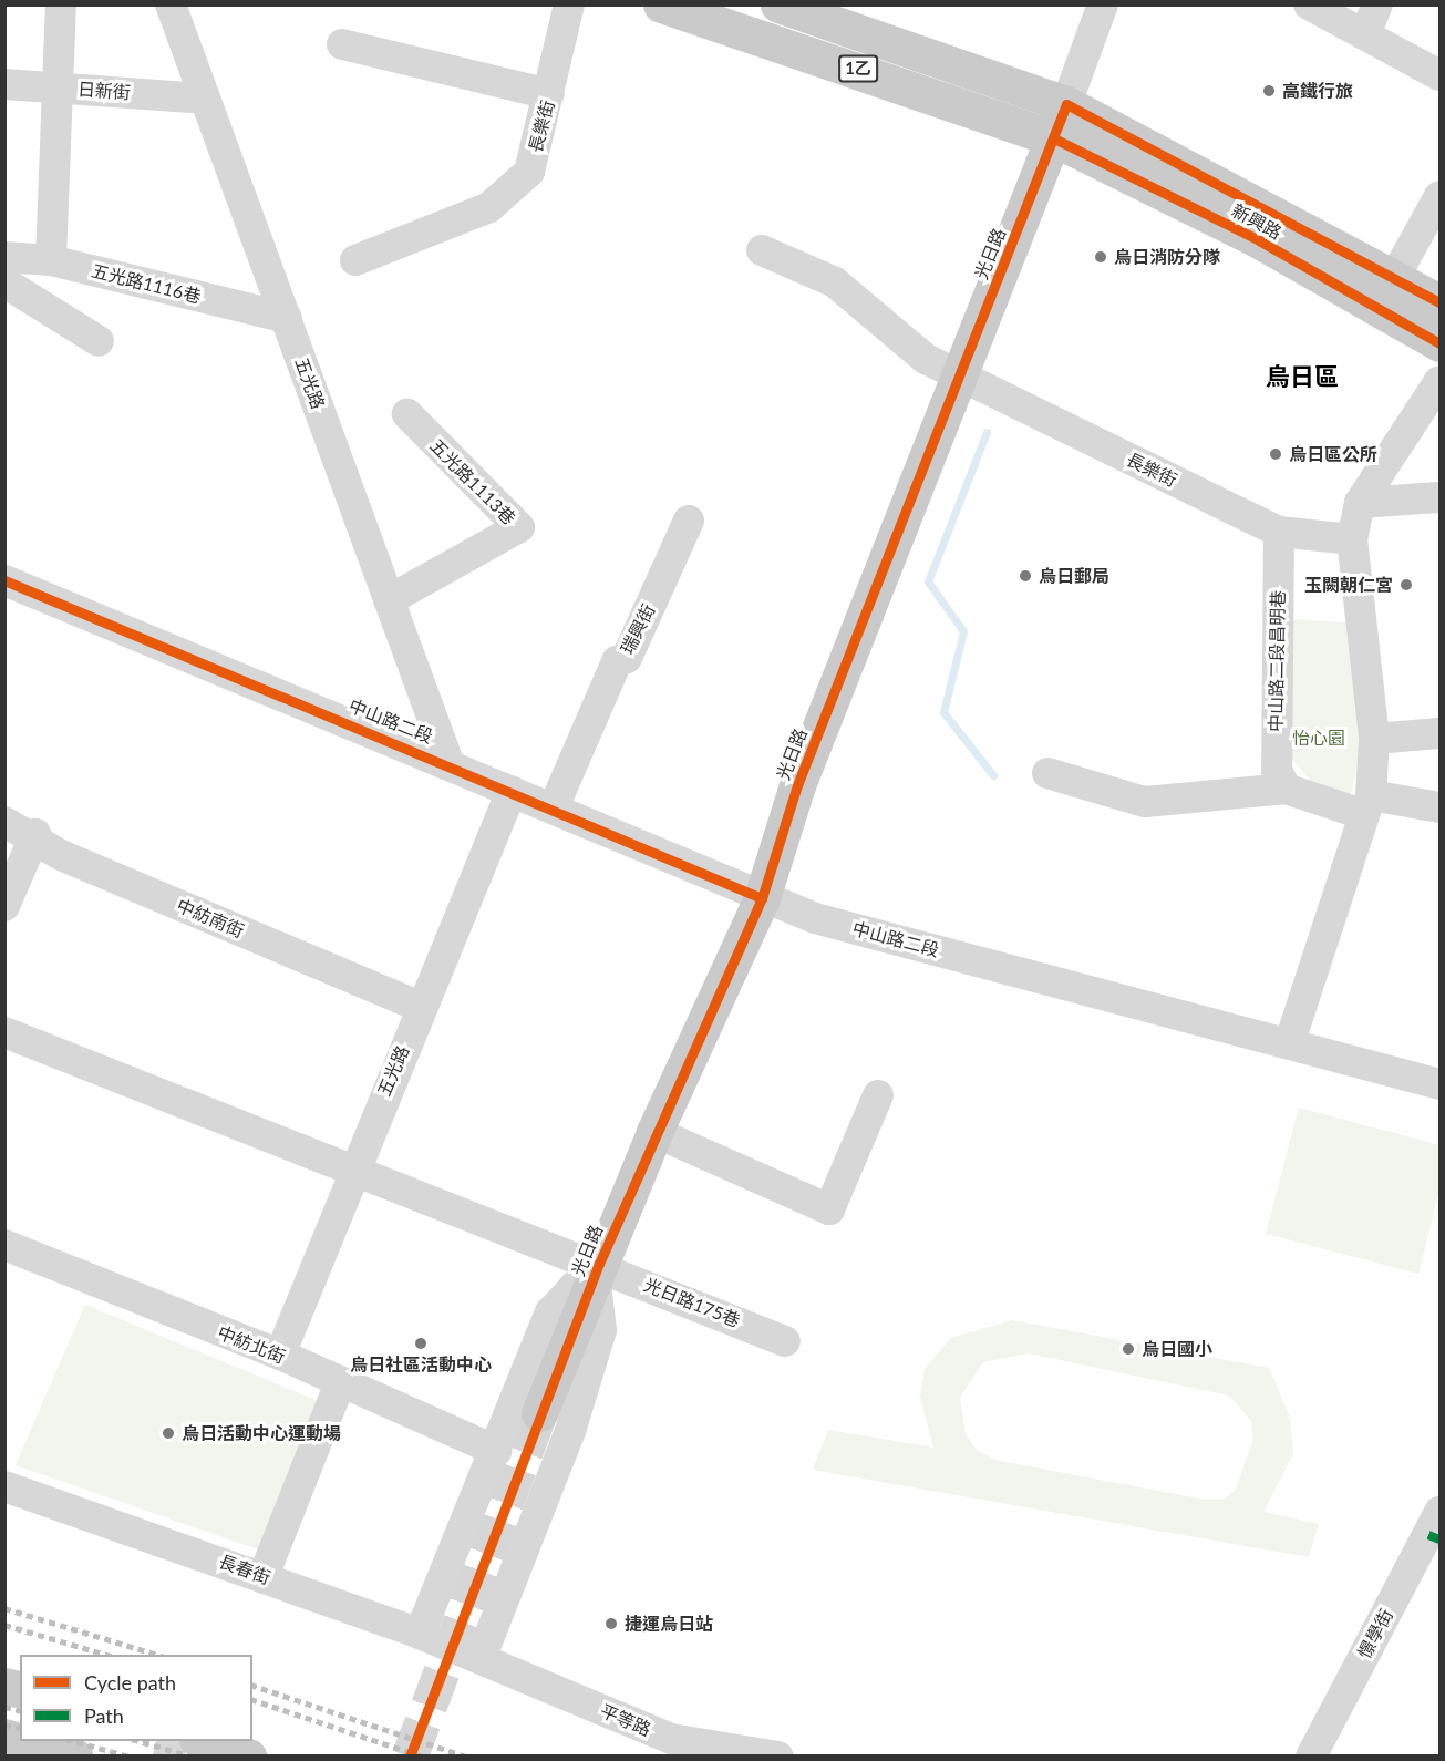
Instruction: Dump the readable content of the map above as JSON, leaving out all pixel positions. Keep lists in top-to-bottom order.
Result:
{
  "streets": {
    "main road": ["1乙", "新興路", "光日路"],
    "street": [
      "日新街",
      "長樂街",
      "五光路1116巷",
      "五光路",
      "五光路1113巷",
      "瑞興街",
      "中山路二段昌明巷",
      "中山路二段",
      "中紡南街",
      "光日路175巷",
      "中紡北街",
      "長春街",
      "憬學街",
      "平等路"
    ]
  },
  "crossings": [
    ["日新街", "五光路"],
    ["長樂街", "光日路"],
    ["長樂街", "中山路二段昌明巷"],
    ["新興路", "光日路"],
    ["光日路", "中山路二段"],
    ["光日路", "光日路175巷"],
    ["光日路", "中紡北街"],
    ["光日路", "長春街"],
    ["光日路", "平等路"],
    ["五光路1116巷", "五光路"],
    ["五光路", "五光路1113巷"],
    ["五光路", "中山路二段"],
    ["五光路", "中紡南街"],
    ["五光路", "光日路175巷"],
    ["五光路", "中紡北街"],
    ["瑞興街", "中山路二段"],
    ["長春街", "平等路"]
  ],
  "districts": ["烏日區"],
  "parks": ["怡心園"],
  "places": [
    "高鐵行旅",
    "烏日消防分隊",
    "烏日區公所",
    "烏日郵局",
    "玉闕朝仁宮",
    "烏日社區活動中心",
    "烏日國小",
    "烏日活動中心運動場",
    "捷運烏日站"
  ],
  "legend": ["Cycle path", "Path"]
}
